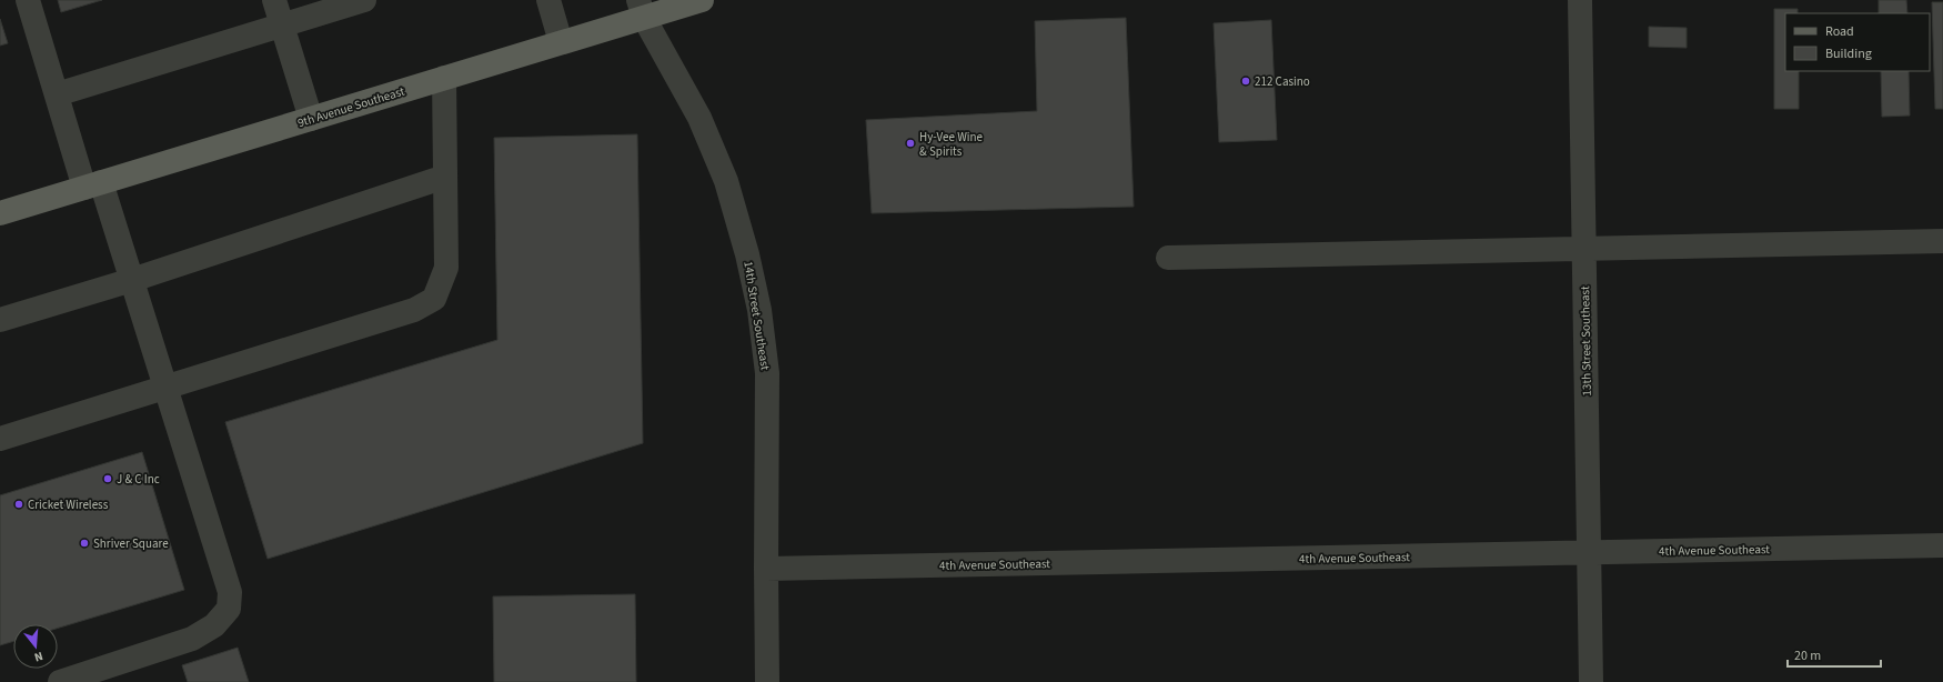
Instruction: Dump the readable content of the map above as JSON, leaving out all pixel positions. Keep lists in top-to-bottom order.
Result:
{
  "streets": {
    "main road": ["9th Avenue Southeast"],
    "street": ["14th Street Southeast", "13th Street Southeast", "4th Avenue Southeast"]
  },
  "crossings": [
    ["9th Avenue Southeast", "14th Street Southeast"],
    ["14th Street Southeast", "4th Avenue Southeast"],
    ["13th Street Southeast", "4th Avenue Southeast"]
  ],
  "places": [
    "212 Casino",
    "Hy-Vee Wine & Spirits",
    "J & C Inc",
    "Cricket Wireless",
    "Shriver Square"
  ],
  "legend": ["Road", "Building"],
  "scale_bar": "20 m",
  "north": "bottom"
}
